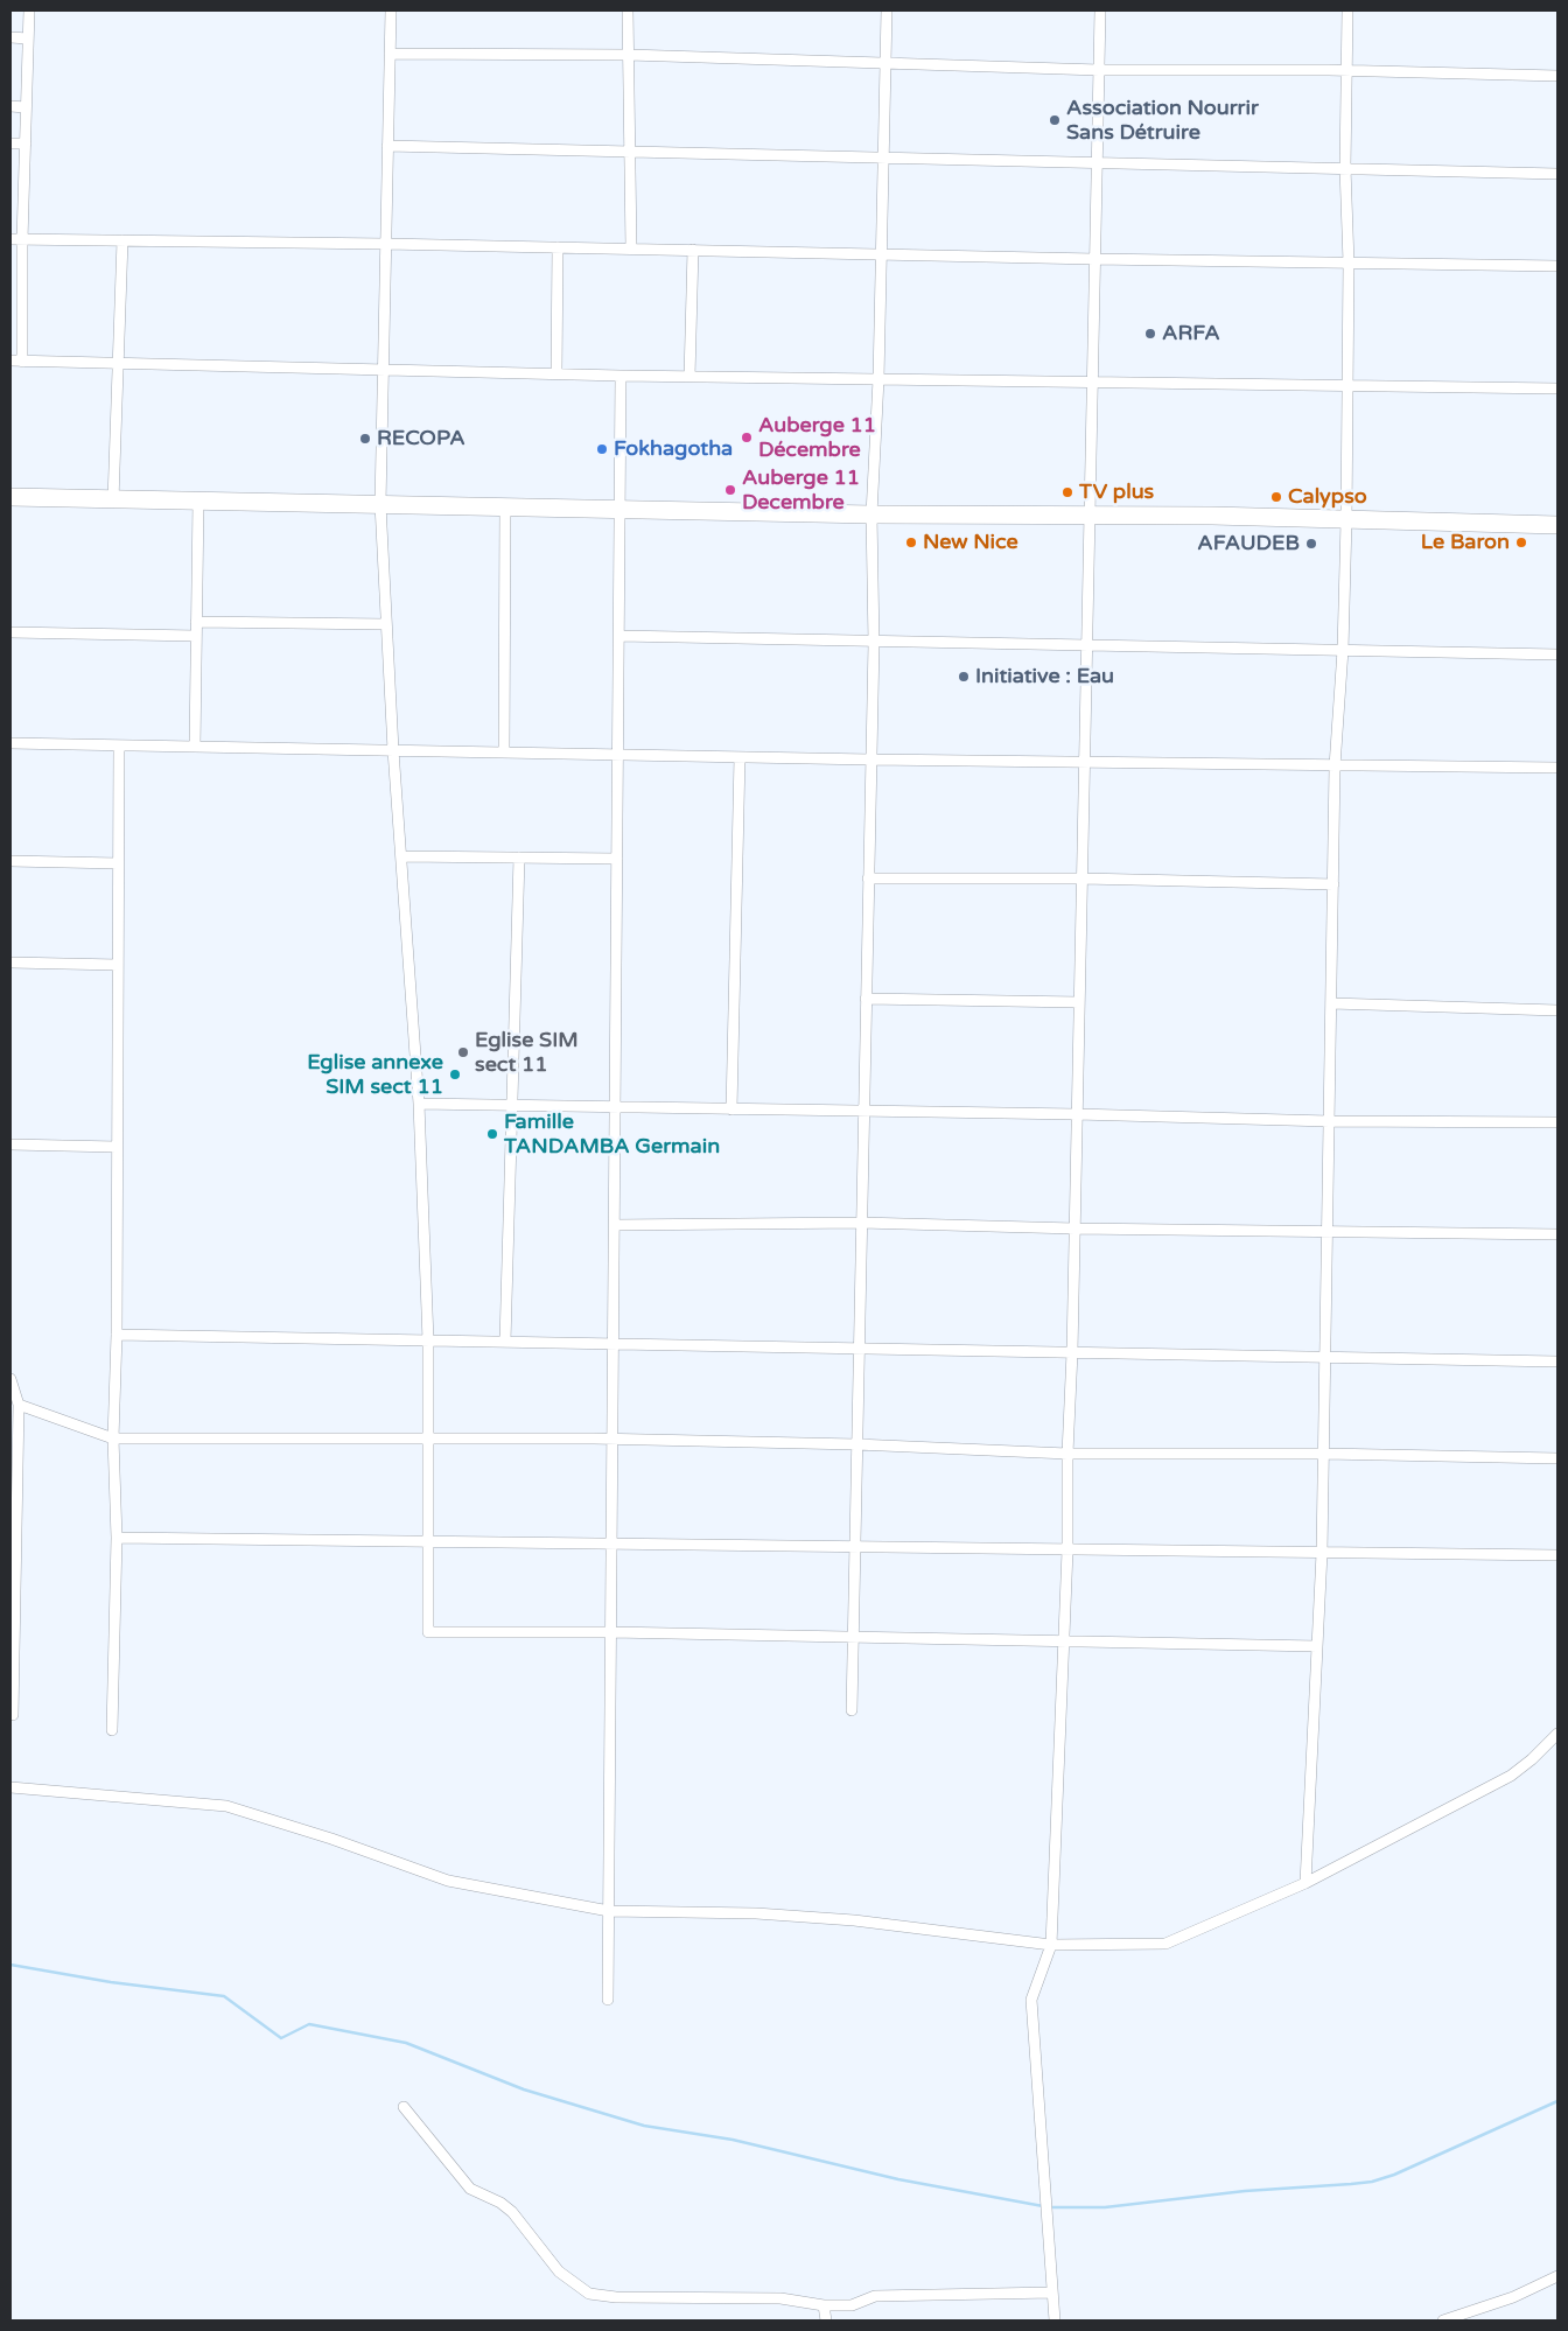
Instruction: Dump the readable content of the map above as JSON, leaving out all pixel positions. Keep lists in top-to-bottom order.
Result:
{
  "places": [
    "Association Nourrir Sans Détruire",
    "ARFA",
    "Auberge 11 Décembre",
    "RECOPA",
    "Fokhagotha",
    "Auberge 11 Decembre",
    "TV plus",
    "Calypso",
    "New Nice",
    "Le Baron",
    "AFAUDEB",
    "Initiative : Eau",
    "Eglise SIM sect 11",
    "Eglise annexe SIM sect 11",
    "Famille TANDAMBA Germain"
  ]
}
